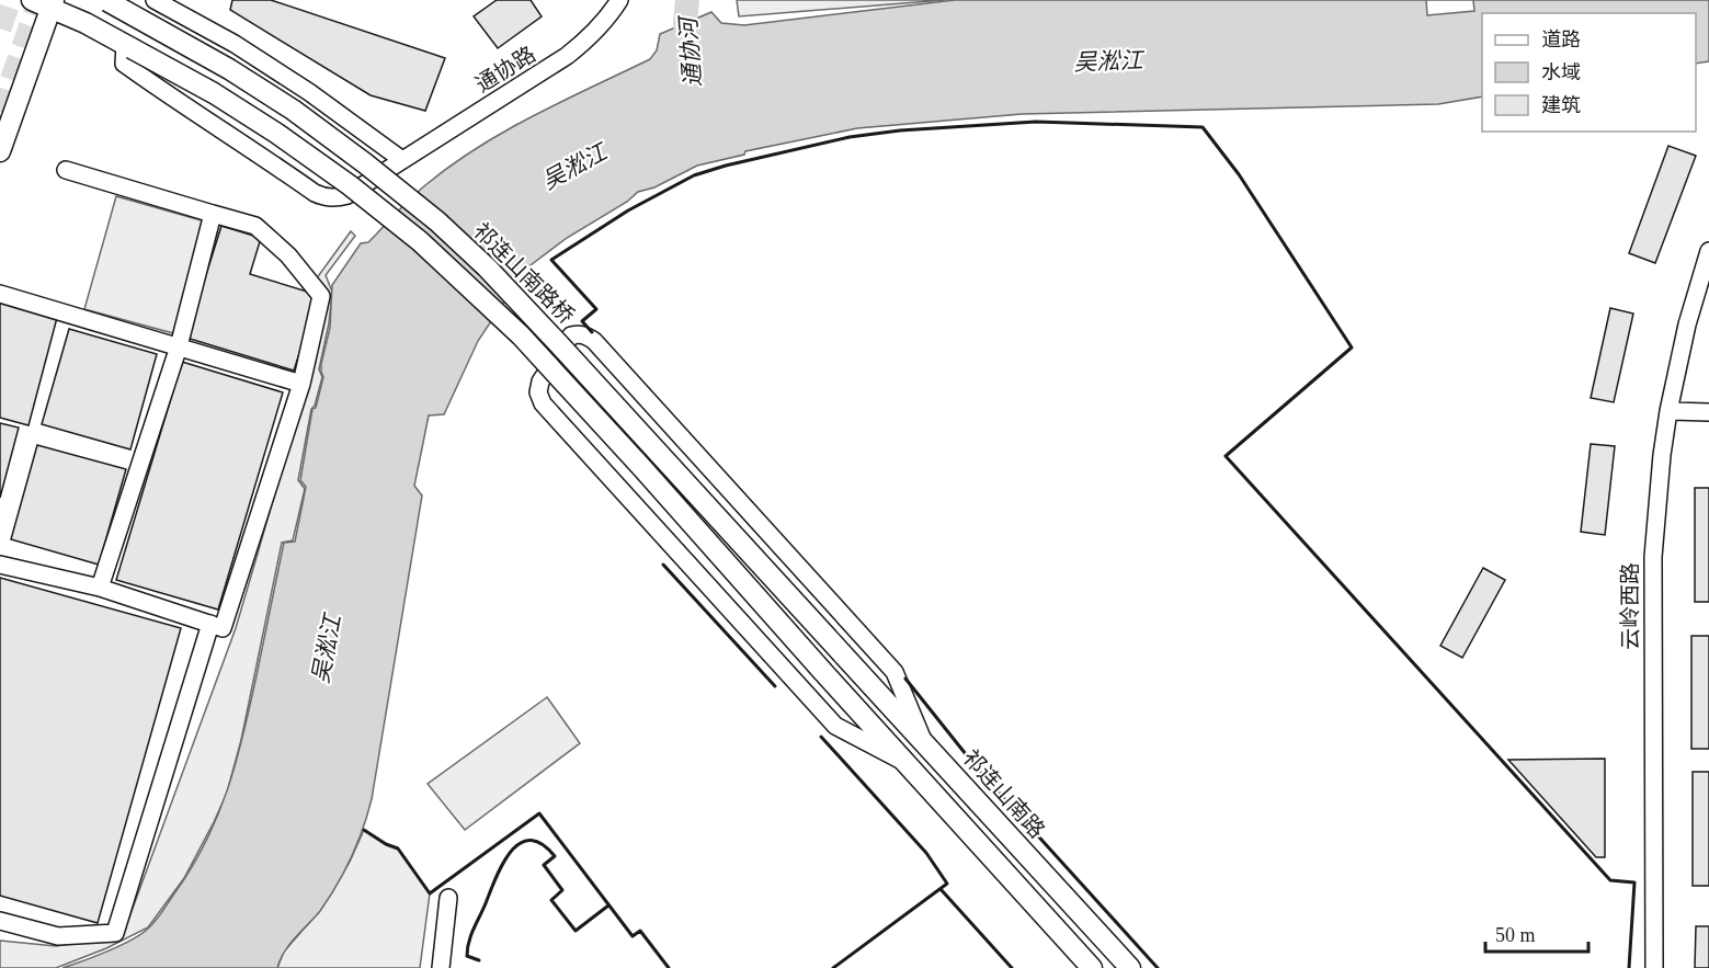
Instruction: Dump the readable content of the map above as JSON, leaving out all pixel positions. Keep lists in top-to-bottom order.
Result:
{
  "streets": {
    "main road": ["祁连山南路桥", "祁连山南路"],
    "street": ["通协路", "云岭西路"]
  },
  "crossings": [
    ["祁连山南路桥", "祁连山南路"]
  ],
  "water": ["通协河", "吴淞江"],
  "legend": ["道路", "水域", "建筑"],
  "scale_bar": "50 m"
}
